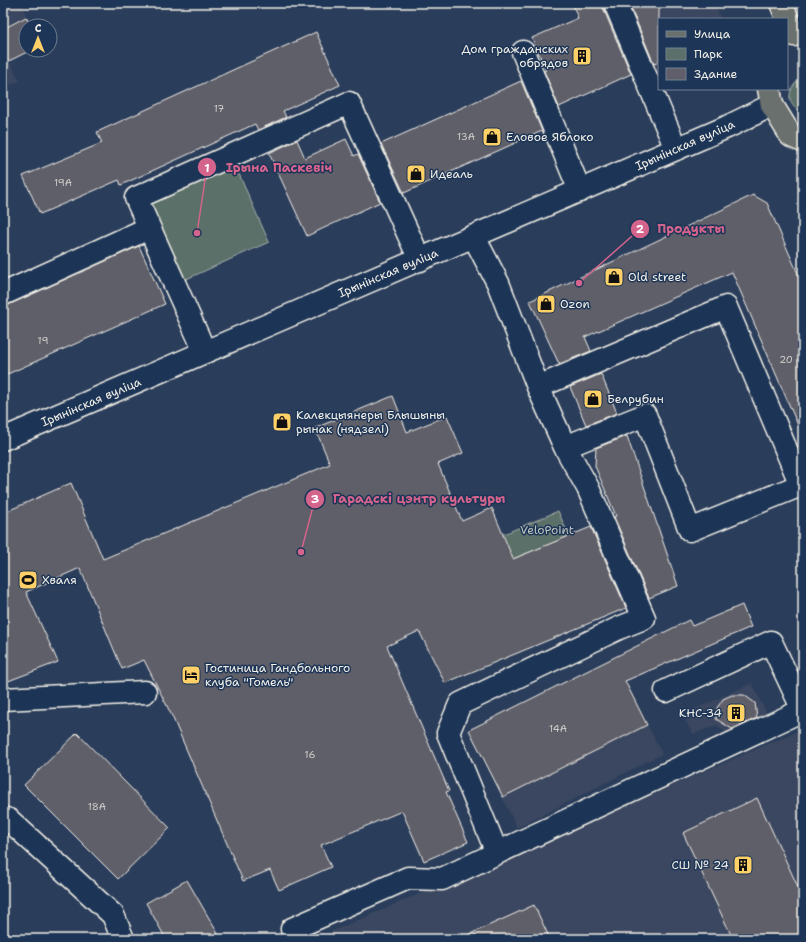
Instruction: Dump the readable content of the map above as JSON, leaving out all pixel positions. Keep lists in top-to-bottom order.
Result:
{
  "streets": {
    "street": ["Ірынінская вуліца"]
  },
  "parks": ["VeloPoint"],
  "places": {
    "building": ["Дом гражданских обрядов", "КНС-34", "СШ № 24"],
    "shop": [
      "Еловое Яблоко",
      "Идеаль",
      "Old street",
      "Ozon",
      "Белрубин",
      "Калекцыянеры Блышыны рынак (нядзелі)"
    ],
    "other": ["Ірына Паскевіч", "Продукты", "Гарадскі цэнтр культуры"],
    "sports": ["Хваля"],
    "hotel": ["Гостиница Гандбольного клуба \"Гомель\""]
  },
  "house_numbers": [
    "17",
    "13А",
    "19А",
    "19",
    "20",
    "14А",
    "16",
    "18А"
  ],
  "legend": ["Улица", "Парк", "Здание"],
  "north": "top"
}
